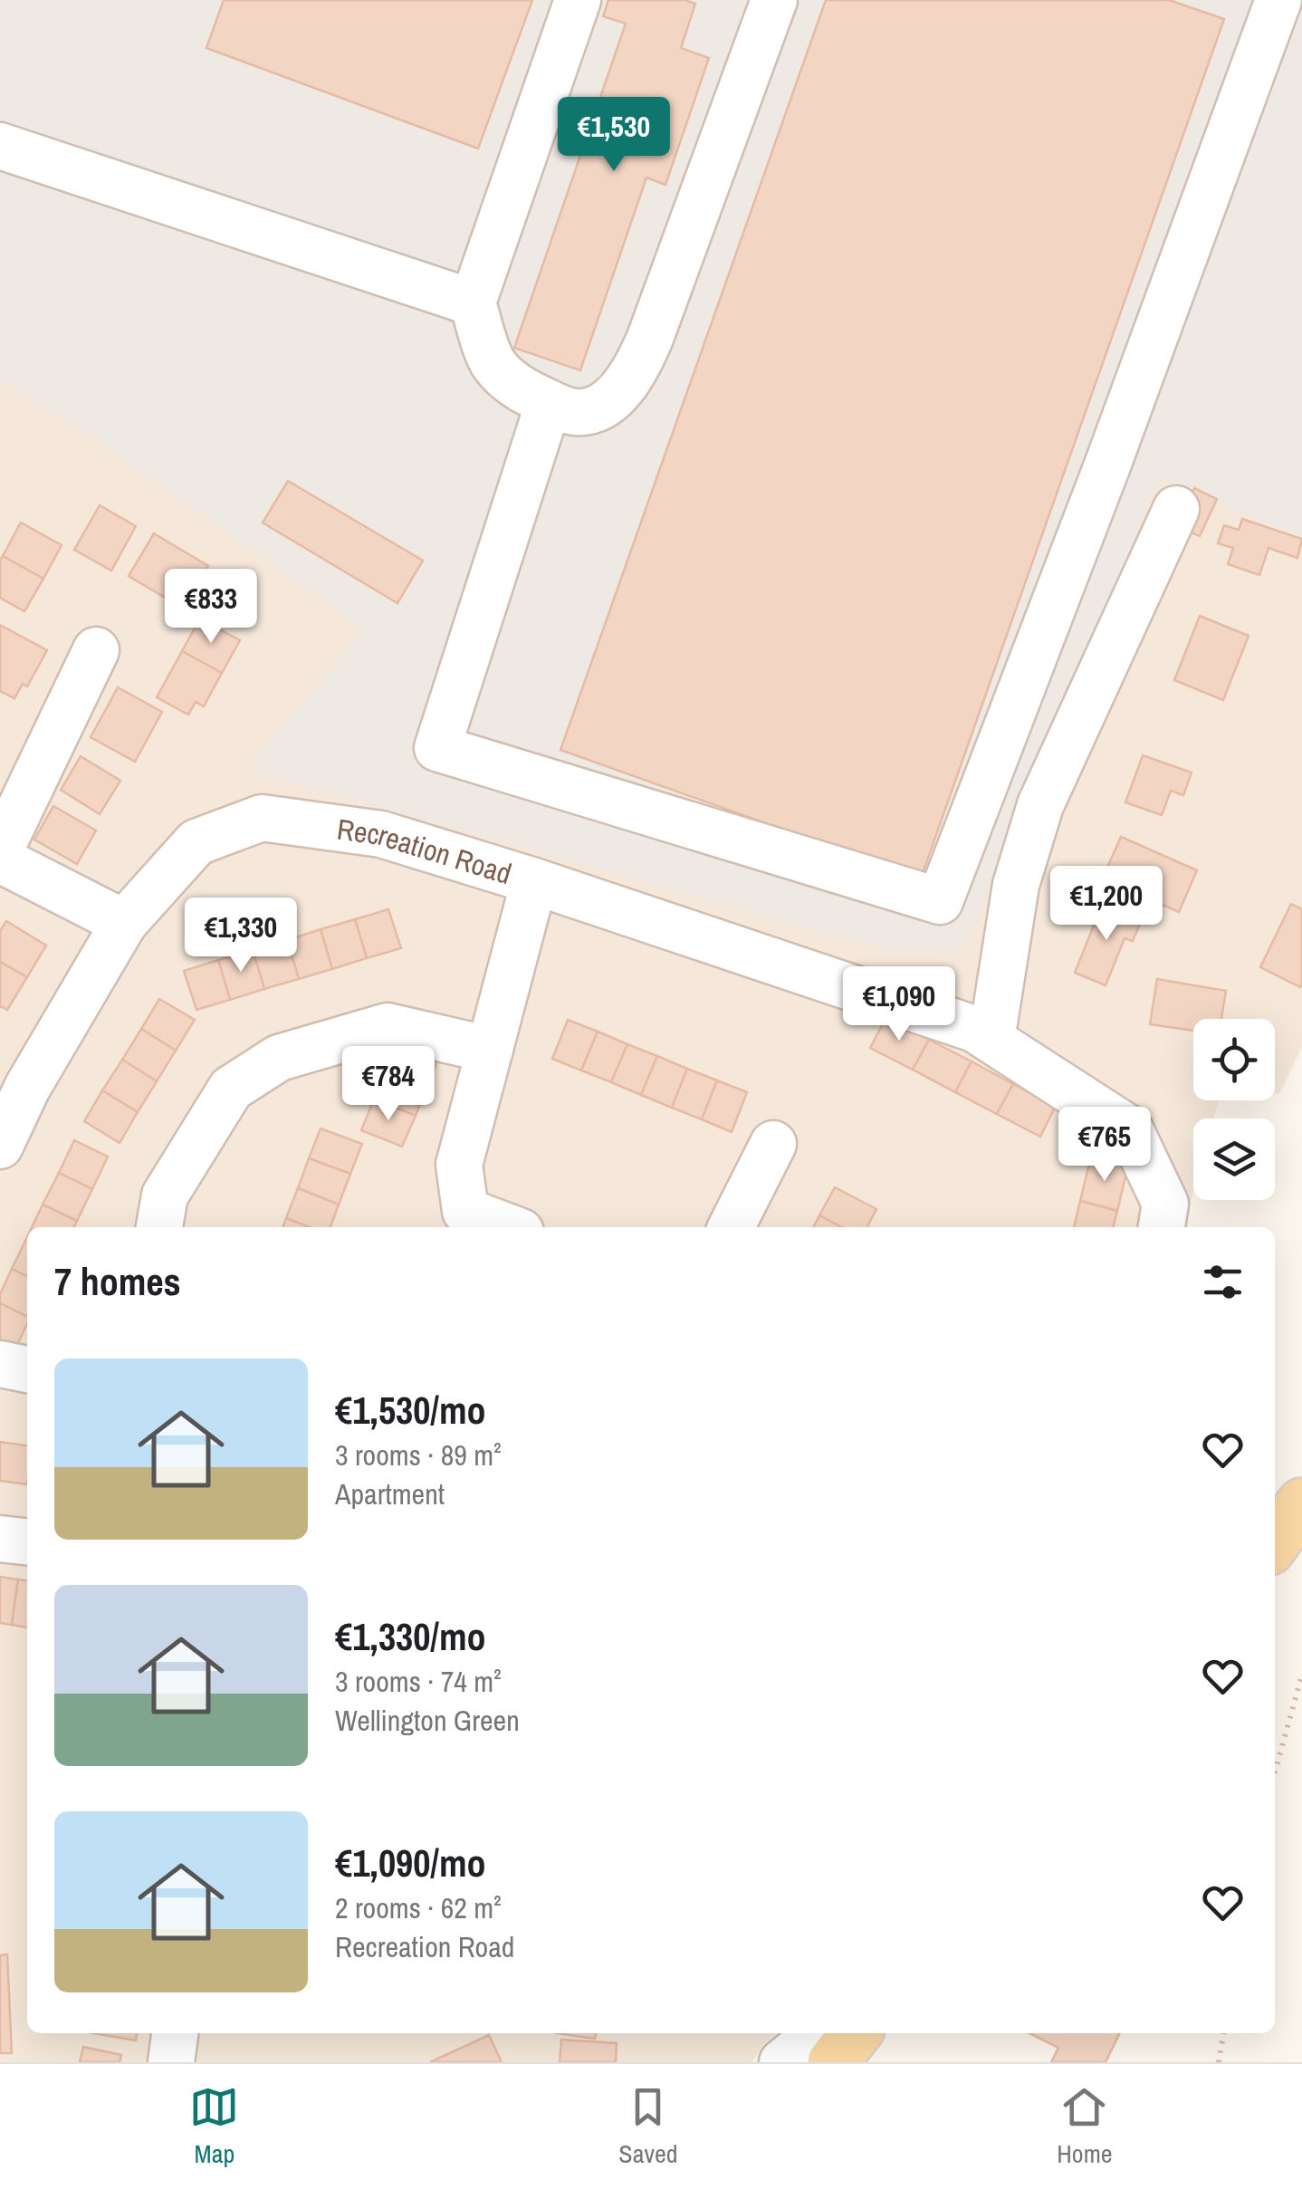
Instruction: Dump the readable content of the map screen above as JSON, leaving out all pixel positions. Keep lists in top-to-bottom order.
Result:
{
  "streets": {
    "street": ["Recreation Road"]
  },
  "page": {
    "price": [
      "€1,530",
      "€833",
      "€1,200",
      "€1,330",
      "€1,090",
      "€784",
      "€765"
    ],
    "heading": "7 homes",
    "list": [
      {
        "name": "€1,530/mo",
        "note": "3 rooms · 89 m² · Apartment"
      },
      {
        "name": "€1,330/mo",
        "note": "3 rooms · 74 m² · Wellington Green"
      },
      {
        "name": "€1,090/mo",
        "note": "2 rooms · 62 m² · Recreation Road"
      }
    ],
    "tabs": ["Map", "Saved", "Home"]
  }
}
